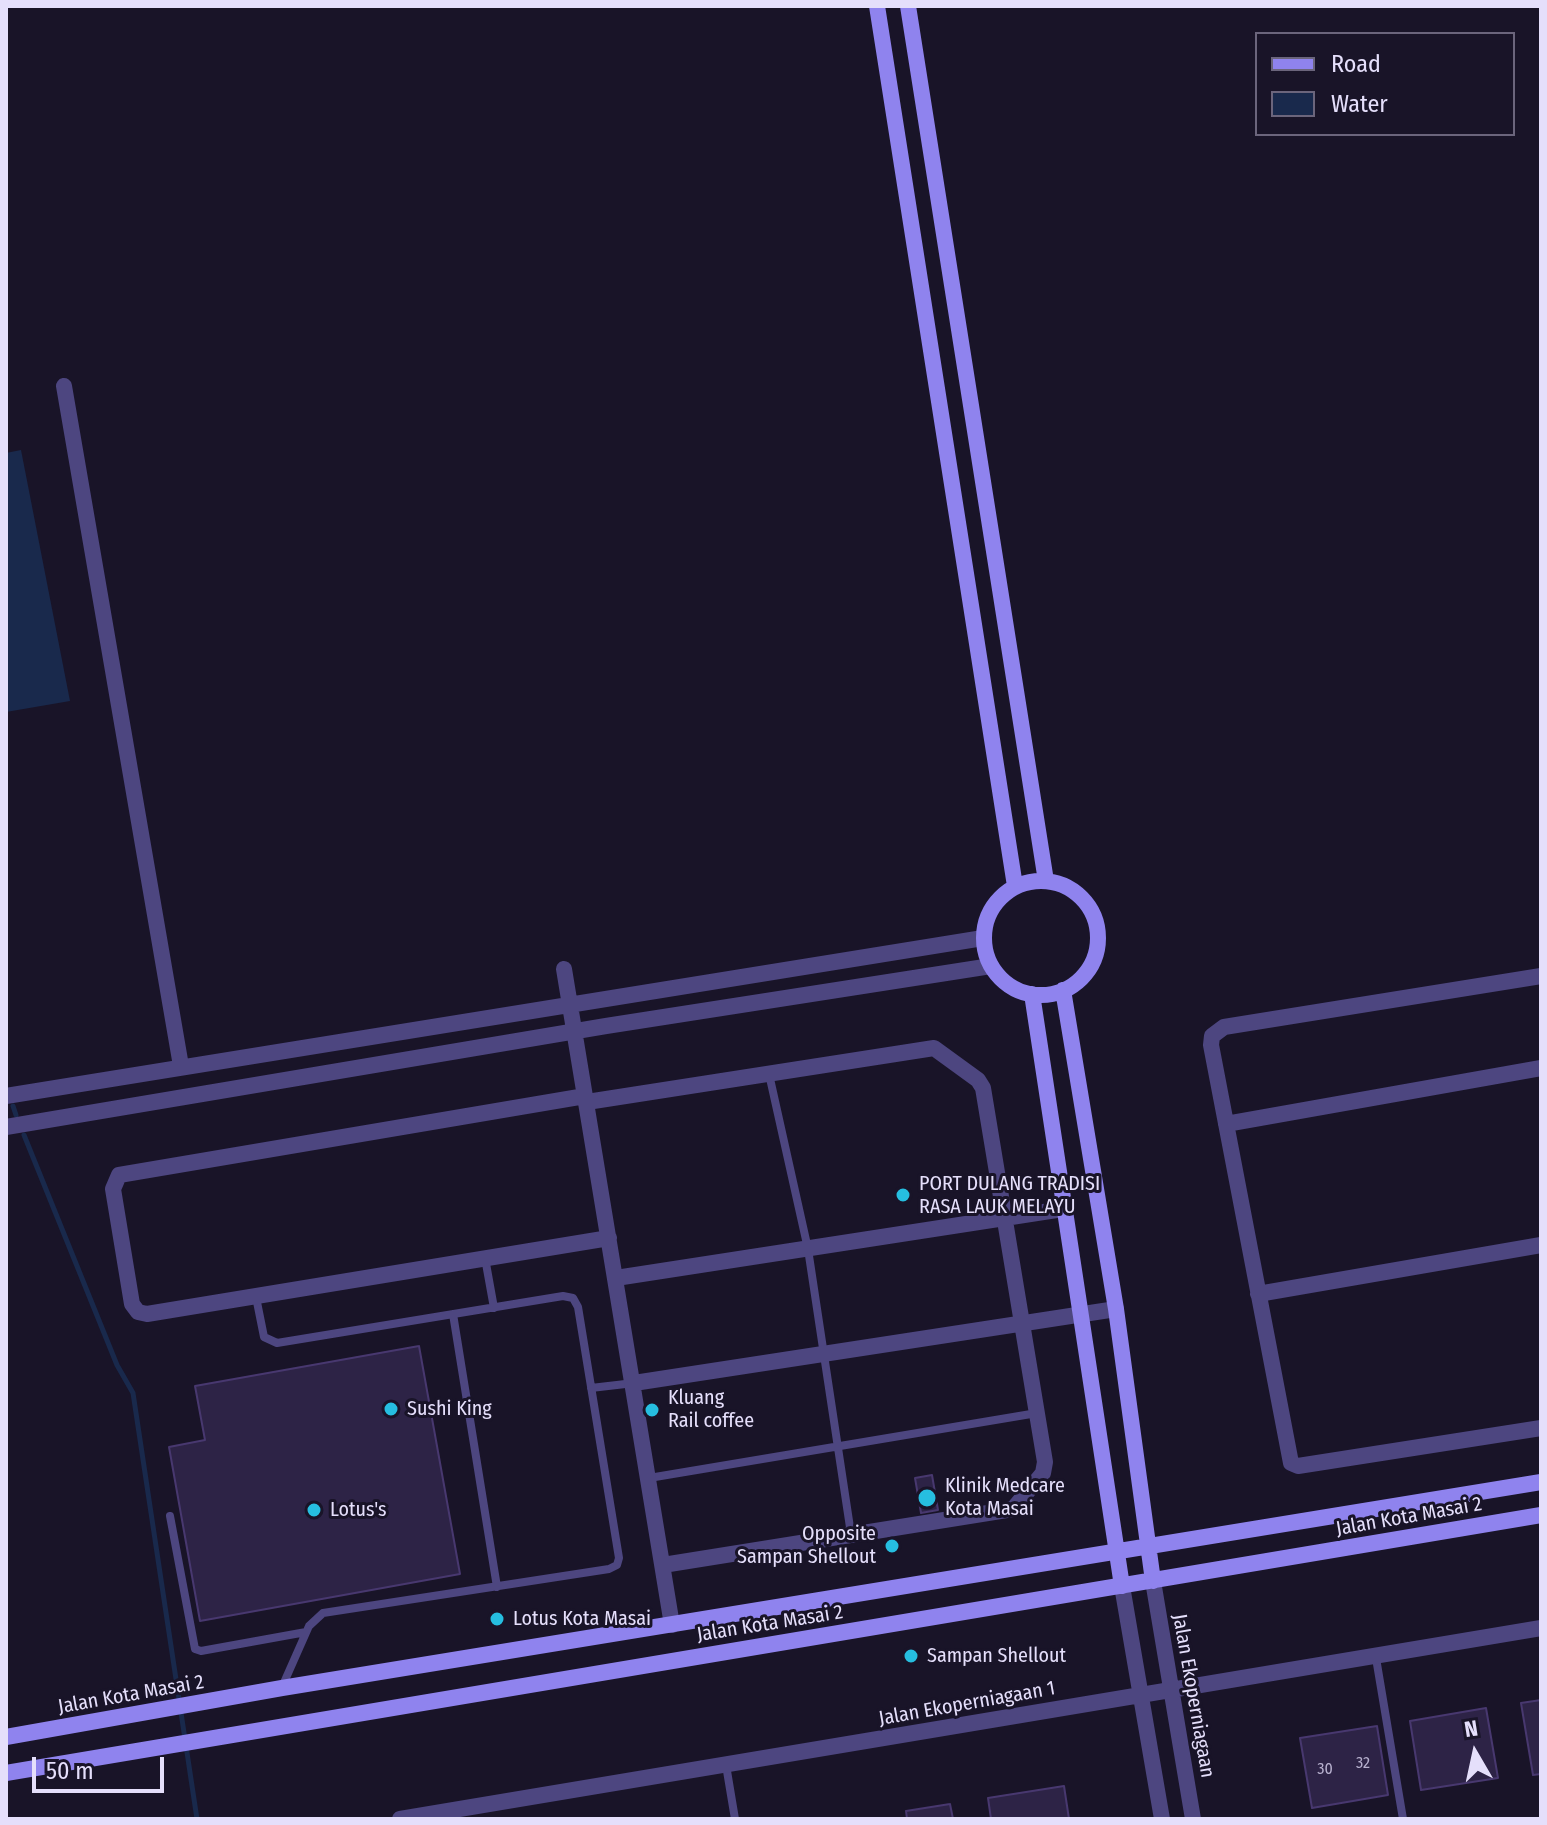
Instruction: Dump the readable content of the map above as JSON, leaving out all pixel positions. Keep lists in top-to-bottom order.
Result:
{
  "streets": {
    "street": ["Jalan Kota Masai 2", "Jalan Ekoperniagaan", "Jalan Ekoperniagaan 1"]
  },
  "crossings": [
    ["Jalan Kota Masai 2", "Jalan Ekoperniagaan"],
    ["Jalan Ekoperniagaan", "Jalan Ekoperniagaan 1"]
  ],
  "places": [
    "PORT DULANG TRADISI RASA LAUK MELAYU",
    "Sushi King",
    "Kluang Rail coffee",
    "Klinik Medcare Kota Masai",
    "Lotus's",
    "Opposite Sampan Shellout",
    "Lotus Kota Masai",
    "Sampan Shellout"
  ],
  "house_numbers": ["32", "30"],
  "legend": ["Road", "Water"],
  "scale_bar": "50 m",
  "north": "top"
}
